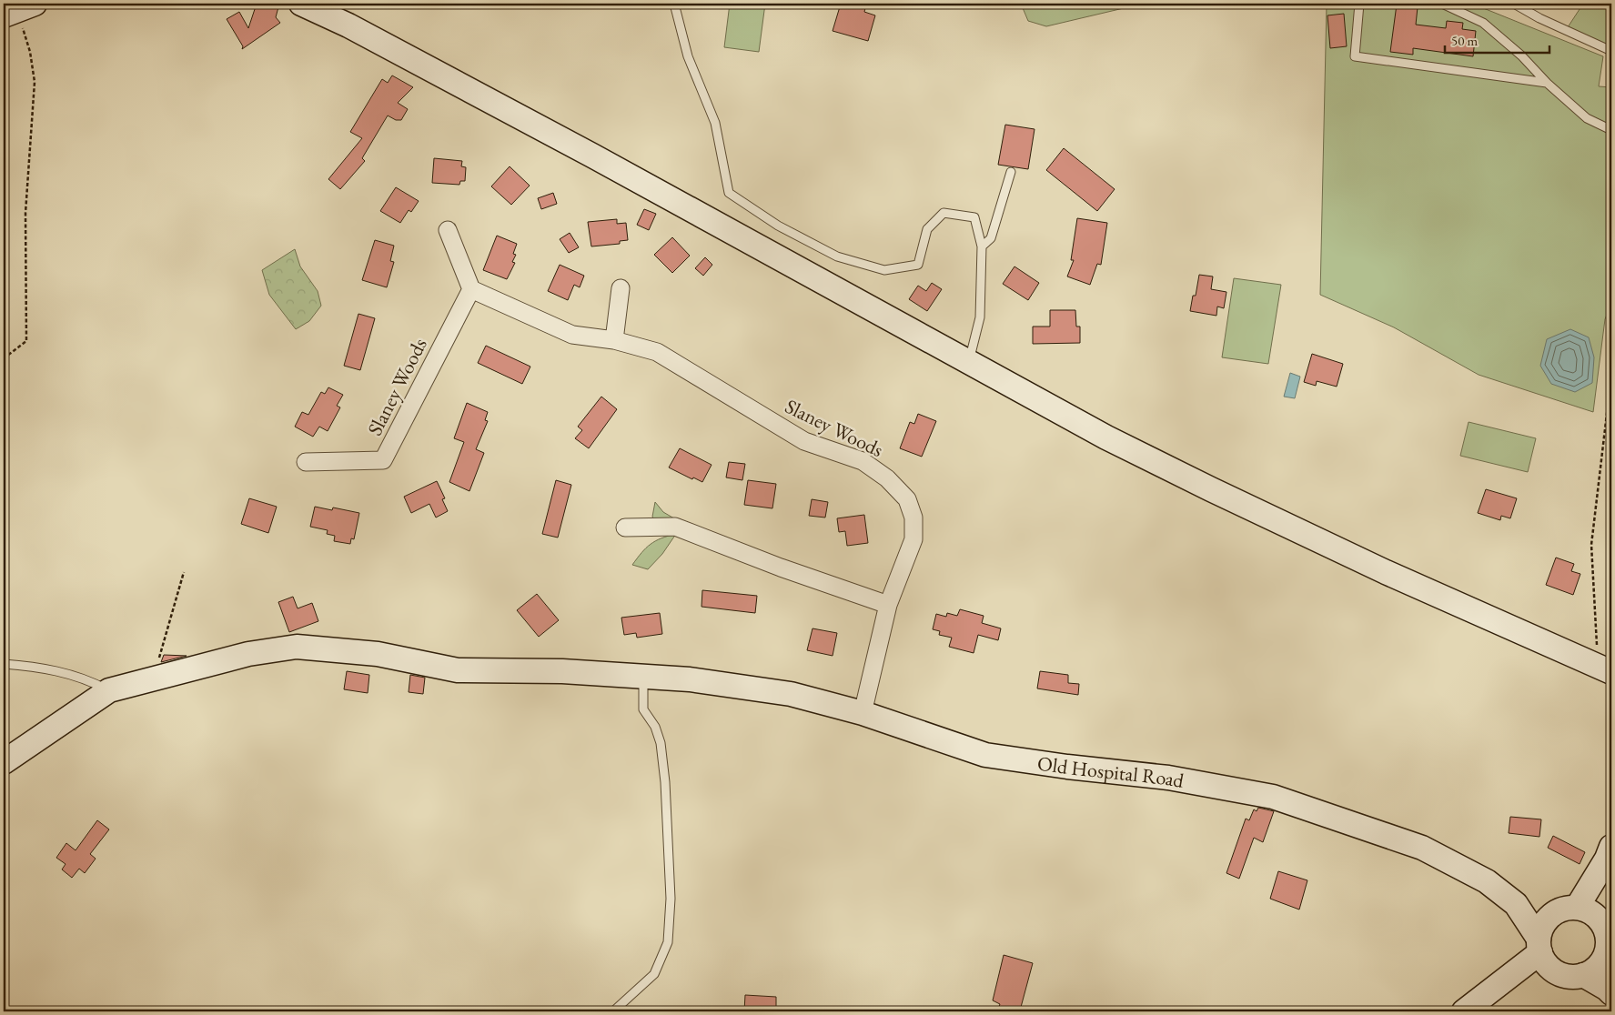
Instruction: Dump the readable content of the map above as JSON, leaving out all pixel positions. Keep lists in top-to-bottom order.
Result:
{
  "streets": {
    "street": ["Slaney Woods", "Old Hospital Road"]
  },
  "crossings": [
    ["Slaney Woods", "Old Hospital Road"]
  ],
  "scale_bar": "50 m"
}
